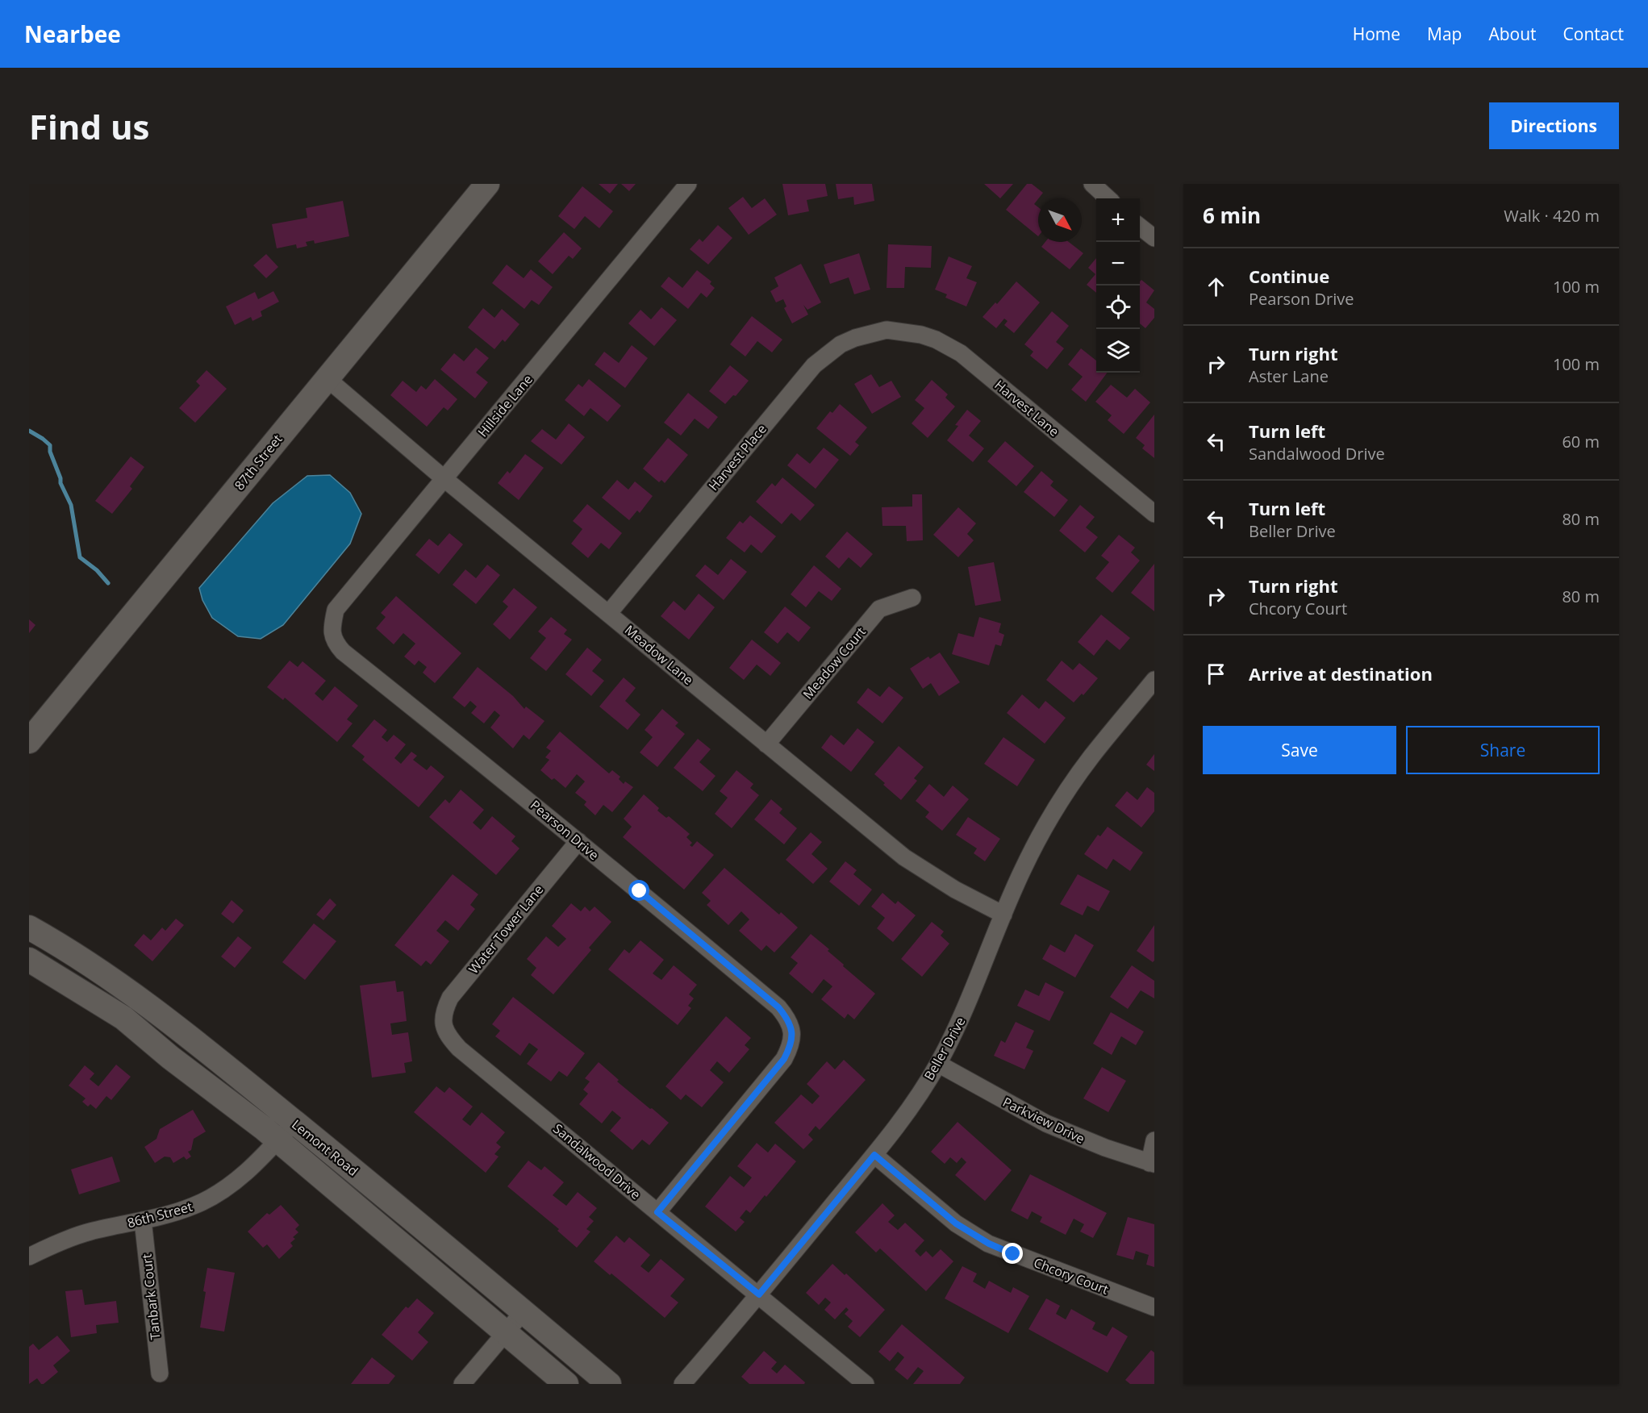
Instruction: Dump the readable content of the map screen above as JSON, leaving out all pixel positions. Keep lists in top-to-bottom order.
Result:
{
  "streets": {
    "main road": ["87th Street", "Lemont Road"],
    "street": [
      "Hillside Lane",
      "Harvest Lane",
      "Harvest Place",
      "Meadow Lane",
      "Meadow Court",
      "Pearson Drive",
      "Water Tower Lane",
      "Beller Drive",
      "Parkview Drive",
      "Sandalwood Drive",
      "86th Street",
      "Chcory Court",
      "Tanbark Court"
    ]
  },
  "crossings": [
    ["Hillside Lane", "Meadow Lane"],
    ["Hillside Lane", "Pearson Drive"],
    ["Harvest Lane", "Harvest Place"],
    ["Harvest Place", "Meadow Lane"],
    ["87th Street", "Meadow Lane"],
    ["Meadow Lane", "Meadow Court"],
    ["Meadow Lane", "Beller Drive"],
    ["Pearson Drive", "Water Tower Lane"],
    ["Pearson Drive", "Sandalwood Drive"],
    ["Water Tower Lane", "Sandalwood Drive"],
    ["Beller Drive", "Parkview Drive"],
    ["Beller Drive", "Sandalwood Drive"],
    ["Beller Drive", "Chcory Court"],
    ["Lemont Road", "86th Street"],
    ["86th Street", "Tanbark Court"]
  ],
  "north": "bottom right",
  "page": {
    "header": "Nearbee",
    "nav": [
      "Home",
      "Map",
      "About",
      "Contact"
    ],
    "buttons": [
      "Directions",
      ["Save", "Share"]
    ],
    "title": "Find us",
    "heading": ["6 min", "Walk · 420 m"],
    "map_buttons": ["+", "−"],
    "list": [
      ["Continue", "Pearson Drive", "100 m"],
      ["Turn right", "Aster Lane", "100 m"],
      ["Turn left", "Sandalwood Drive", "60 m"],
      ["Turn left", "Beller Drive", "80 m"],
      ["Turn right", "Chcory Court", "80 m"],
      "Arrive at destination"
    ]
  }
}
